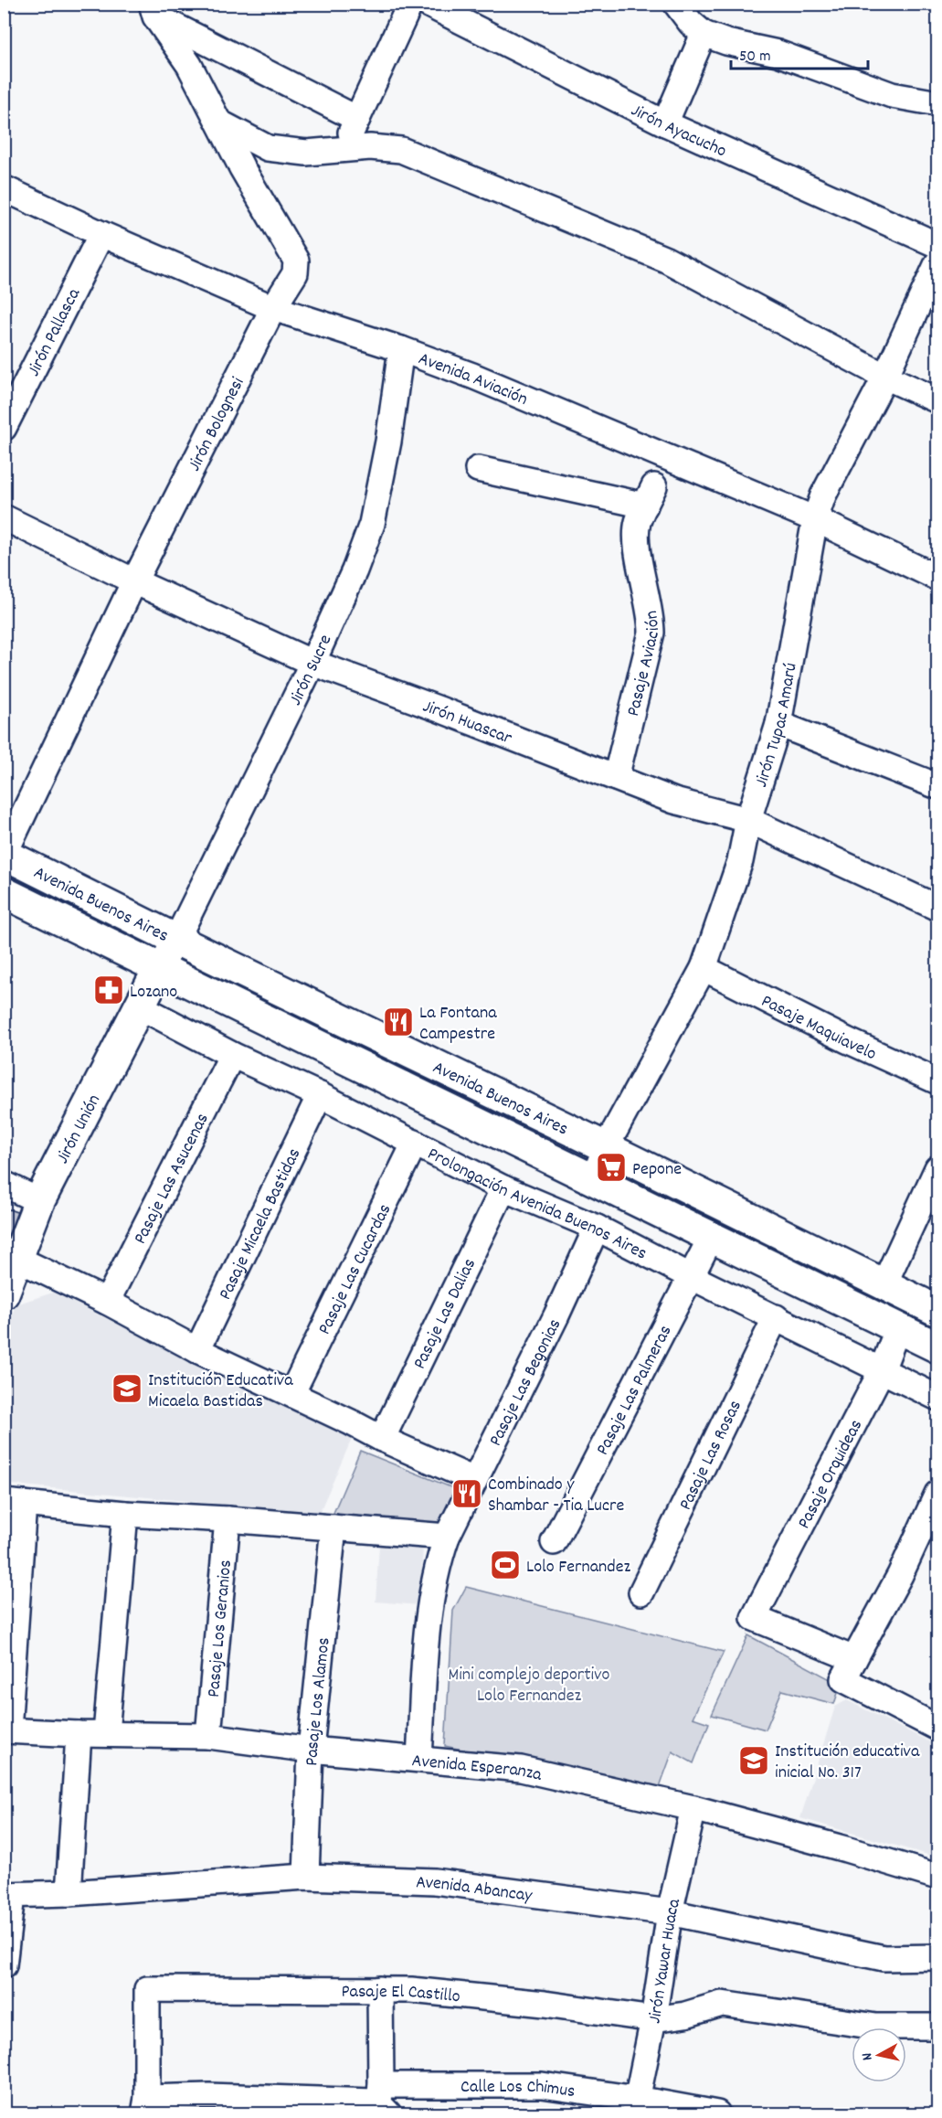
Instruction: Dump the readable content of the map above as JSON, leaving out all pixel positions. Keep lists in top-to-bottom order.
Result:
{
  "streets": {
    "main road": ["Avenida Buenos Aires", "Jirón Unión"],
    "street": [
      "Jirón Ayacucho",
      "Jirón Pallasca",
      "Avenida Aviación",
      "Jirón Bolognesi",
      "Pasaje Aviación",
      "Jirón Sucre",
      "Jirón Huascar",
      "Jirón Tupac Amarú",
      "Pasaje Maquiavelo",
      "Pasaje Las Asucenas",
      "Prolongación Avenida Buenos Aires",
      "Pasaje Micaela Bastidas",
      "Pasaje Las Cucardas",
      "Pasaje Las Dalias",
      "Pasaje Las Begonias",
      "Pasaje Las Palmeras",
      "Pasaje Las Rosas",
      "Pasaje Orquideas",
      "Pasaje Los Geranios",
      "Pasaje Los Alamos",
      "Avenida Esperanza",
      "Avenida Abancay",
      "Jirón Yawar Huaca",
      "Pasaje El Castillo",
      "Calle Los Chimus"
    ]
  },
  "crossings": [
    ["Jirón Pallasca", "Avenida Aviación"],
    ["Avenida Aviación", "Jirón Bolognesi"],
    ["Avenida Aviación", "Jirón Sucre"],
    ["Avenida Aviación", "Jirón Tupac Amarú"],
    ["Jirón Bolognesi", "Jirón Huascar"],
    ["Jirón Bolognesi", "Avenida Buenos Aires"],
    ["Pasaje Aviación", "Jirón Huascar"],
    ["Jirón Sucre", "Jirón Huascar"],
    ["Jirón Sucre", "Avenida Buenos Aires"],
    ["Jirón Sucre", "Jirón Unión"],
    ["Jirón Huascar", "Jirón Tupac Amarú"],
    ["Jirón Tupac Amarú", "Avenida Buenos Aires"],
    ["Jirón Tupac Amarú", "Pasaje Maquiavelo"],
    ["Avenida Buenos Aires", "Jirón Unión"],
    ["Avenida Buenos Aires", "Pasaje Las Palmeras"],
    ["Avenida Buenos Aires", "Pasaje Orquideas"],
    ["Jirón Unión", "Prolongación Avenida Buenos Aires"],
    ["Pasaje Las Asucenas", "Prolongación Avenida Buenos Aires"],
    ["Prolongación Avenida Buenos Aires", "Pasaje Micaela Bastidas"],
    ["Prolongación Avenida Buenos Aires", "Pasaje Las Cucardas"],
    ["Prolongación Avenida Buenos Aires", "Pasaje Las Dalias"],
    ["Prolongación Avenida Buenos Aires", "Pasaje Las Begonias"],
    ["Prolongación Avenida Buenos Aires", "Pasaje Las Palmeras"],
    ["Prolongación Avenida Buenos Aires", "Pasaje Las Rosas"],
    ["Prolongación Avenida Buenos Aires", "Pasaje Orquideas"],
    ["Pasaje Las Begonias", "Avenida Esperanza"],
    ["Pasaje Los Geranios", "Avenida Esperanza"],
    ["Pasaje Los Alamos", "Avenida Esperanza"],
    ["Pasaje Los Alamos", "Avenida Abancay"],
    ["Avenida Esperanza", "Jirón Yawar Huaca"],
    ["Avenida Abancay", "Jirón Yawar Huaca"],
    ["Jirón Yawar Huaca", "Pasaje El Castillo"],
    ["Jirón Yawar Huaca", "Calle Los Chimus"],
    ["Pasaje El Castillo", "Calle Los Chimus"]
  ],
  "parks": ["Mini complejo deportivo Lolo Fernandez"],
  "places": {
    "pharmacy": ["Lozano"],
    "restaurant": ["La Fontana Campestre", "Combinado y Shambar - Tia Lucre"],
    "supermarket": ["Pepone"],
    "school or university": ["Institución Educativa Micaela Bastidas", "Institución educativa inicial No. 317"],
    "sports": ["Lolo Fernandez"]
  },
  "scale_bar": "50 m",
  "north": "left"
}
